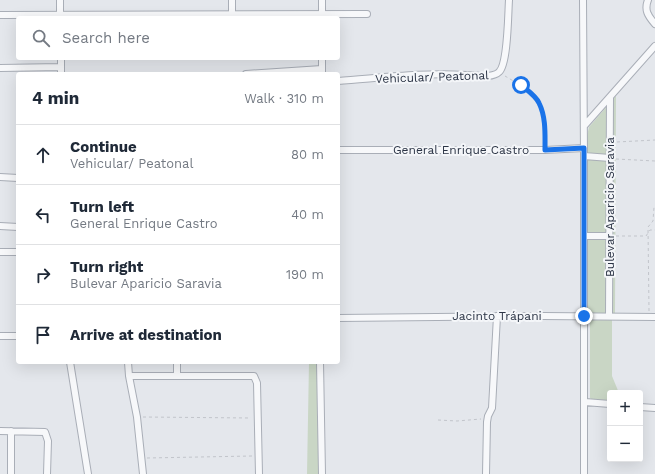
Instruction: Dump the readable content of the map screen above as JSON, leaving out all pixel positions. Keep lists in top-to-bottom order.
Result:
{
  "streets": {
    "street": [
      "Vehicular/ Peatonal",
      "General Enrique Castro",
      "Bulevar Aparicio Saravia",
      "Jacinto Trápani"
    ]
  },
  "crossings": [
    ["Vehicular/ Peatonal", "General Enrique Castro"],
    ["Bulevar Aparicio Saravia", "Jacinto Trápani"]
  ],
  "page": {
    "search": "Search here",
    "heading": ["4 min", "Walk · 310 m"],
    "list": [
      ["Continue", "Vehicular/ Peatonal", "80 m"],
      ["Turn left", "General Enrique Castro", "40 m"],
      ["Turn right", "Bulevar Aparicio Saravia", "190 m"],
      "Arrive at destination"
    ],
    "map_buttons": ["+", "−"]
  }
}
